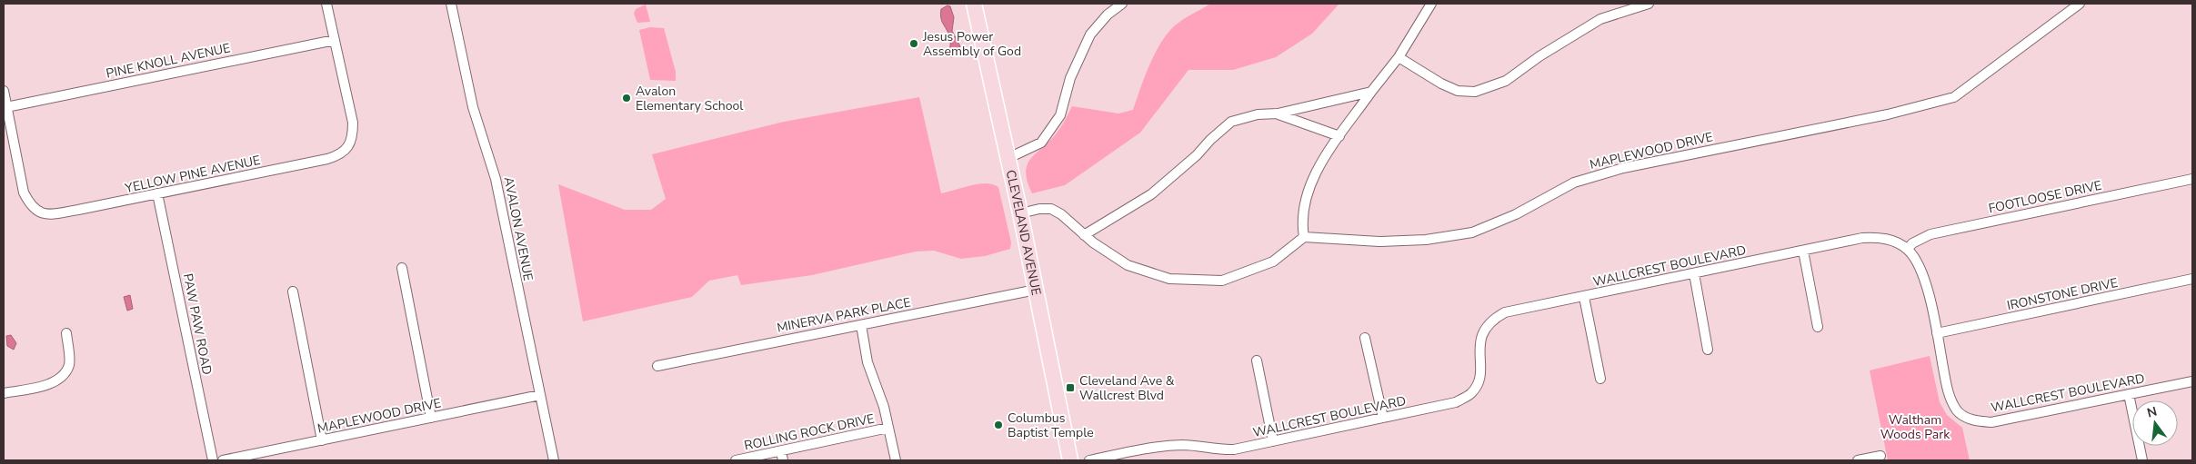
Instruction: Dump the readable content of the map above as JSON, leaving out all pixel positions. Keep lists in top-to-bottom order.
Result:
{
  "streets": {
    "main road": ["CLEVELAND AVENUE"],
    "street": [
      "PINE KNOLL AVENUE",
      "MAPLEWOOD DRIVE",
      "YELLOW PINE AVENUE",
      "FOOTLOOSE DRIVE",
      "AVALON AVENUE",
      "WALLCREST BOULEVARD",
      "IRONSTONE DRIVE",
      "MINERVA PARK PLACE",
      "PAW PAW ROAD",
      "ROLLING ROCK DRIVE"
    ]
  },
  "crossings": [
    ["PINE KNOLL AVENUE", "YELLOW PINE AVENUE"],
    ["MAPLEWOOD DRIVE", "AVALON AVENUE"],
    ["YELLOW PINE AVENUE", "PAW PAW ROAD"],
    ["FOOTLOOSE DRIVE", "WALLCREST BOULEVARD"],
    ["CLEVELAND AVENUE", "MINERVA PARK PLACE"],
    ["WALLCREST BOULEVARD", "IRONSTONE DRIVE"]
  ],
  "parks": ["Waltham Woods Park"],
  "places": {
    "other": ["Jesus Power Assembly of God", "Avalon Elementary School", "Columbus Baptist Temple"],
    "transit": ["Cleveland Ave & Wallcrest Blvd"]
  },
  "north": "top"
}
